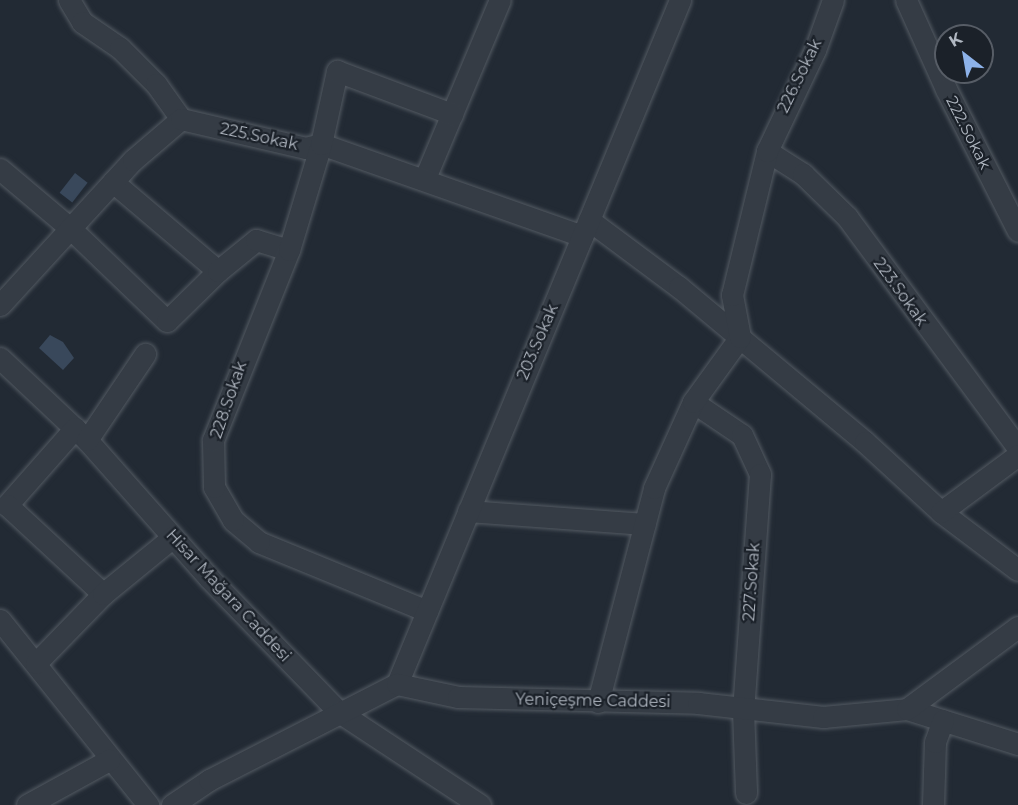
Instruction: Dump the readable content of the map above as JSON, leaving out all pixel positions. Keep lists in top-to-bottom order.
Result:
{
  "streets": {
    "street": [
      "226.Sokak",
      "222.Sokak",
      "225.Sokak",
      "223.Sokak",
      "203.Sokak",
      "228.Sokak",
      "227.Sokak",
      "Hisar Mağara Caddesi",
      "Yeniçeşme Caddesi"
    ]
  },
  "crossings": [
    ["226.Sokak", "225.Sokak"],
    ["226.Sokak", "223.Sokak"],
    ["225.Sokak", "203.Sokak"],
    ["225.Sokak", "228.Sokak"],
    ["203.Sokak", "228.Sokak"],
    ["203.Sokak", "Yeniçeşme Caddesi"],
    ["227.Sokak", "Yeniçeşme Caddesi"]
  ],
  "north": "top left"
}
